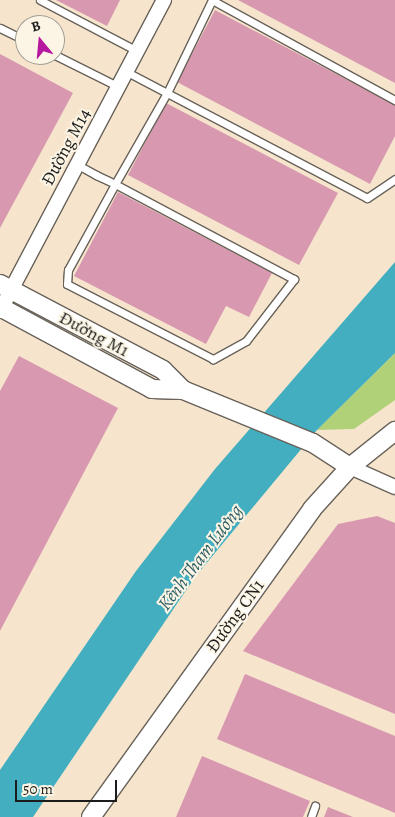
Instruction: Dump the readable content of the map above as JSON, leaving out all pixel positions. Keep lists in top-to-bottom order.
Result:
{
  "streets": {
    "street": ["Đường M14", "Đường M1", "Đường CN1"]
  },
  "crossings": [
    ["Đường M14", "Đường M1"],
    ["Đường M1", "Đường CN1"]
  ],
  "water": ["Kênh Tham Lương"],
  "scale_bar": "50 m",
  "north": "top"
}
